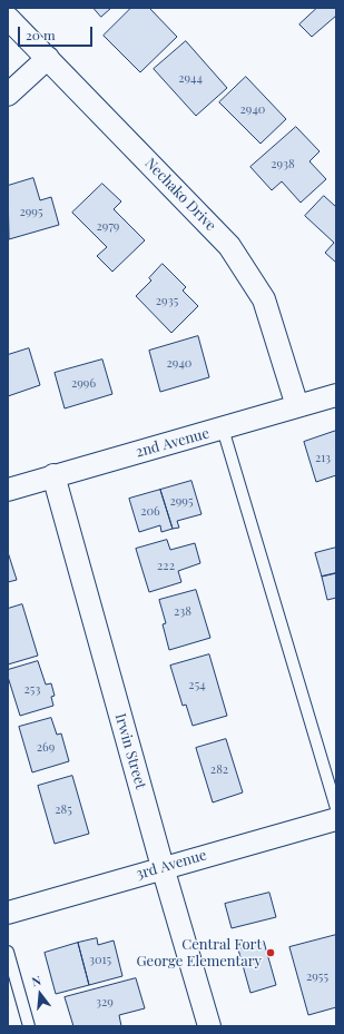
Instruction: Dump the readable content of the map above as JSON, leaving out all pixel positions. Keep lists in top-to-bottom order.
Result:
{
  "streets": {
    "street": [
      "Nechako Drive",
      "2nd Avenue",
      "Irwin Street",
      "3rd Avenue"
    ]
  },
  "crossings": [
    ["Nechako Drive", "2nd Avenue"],
    ["2nd Avenue", "Irwin Street"],
    ["Irwin Street", "3rd Avenue"]
  ],
  "places": ["Central Fort George Elementary"],
  "house_numbers": [
    "2944",
    "2940",
    "2938",
    "2995",
    "2979",
    "2935",
    "2940",
    "2996",
    "213",
    "2995",
    "206",
    "222",
    "238",
    "254",
    "253",
    "269",
    "282",
    "285",
    "3015",
    "2955",
    "329"
  ],
  "scale_bar": "20 m",
  "north": "top"
}
